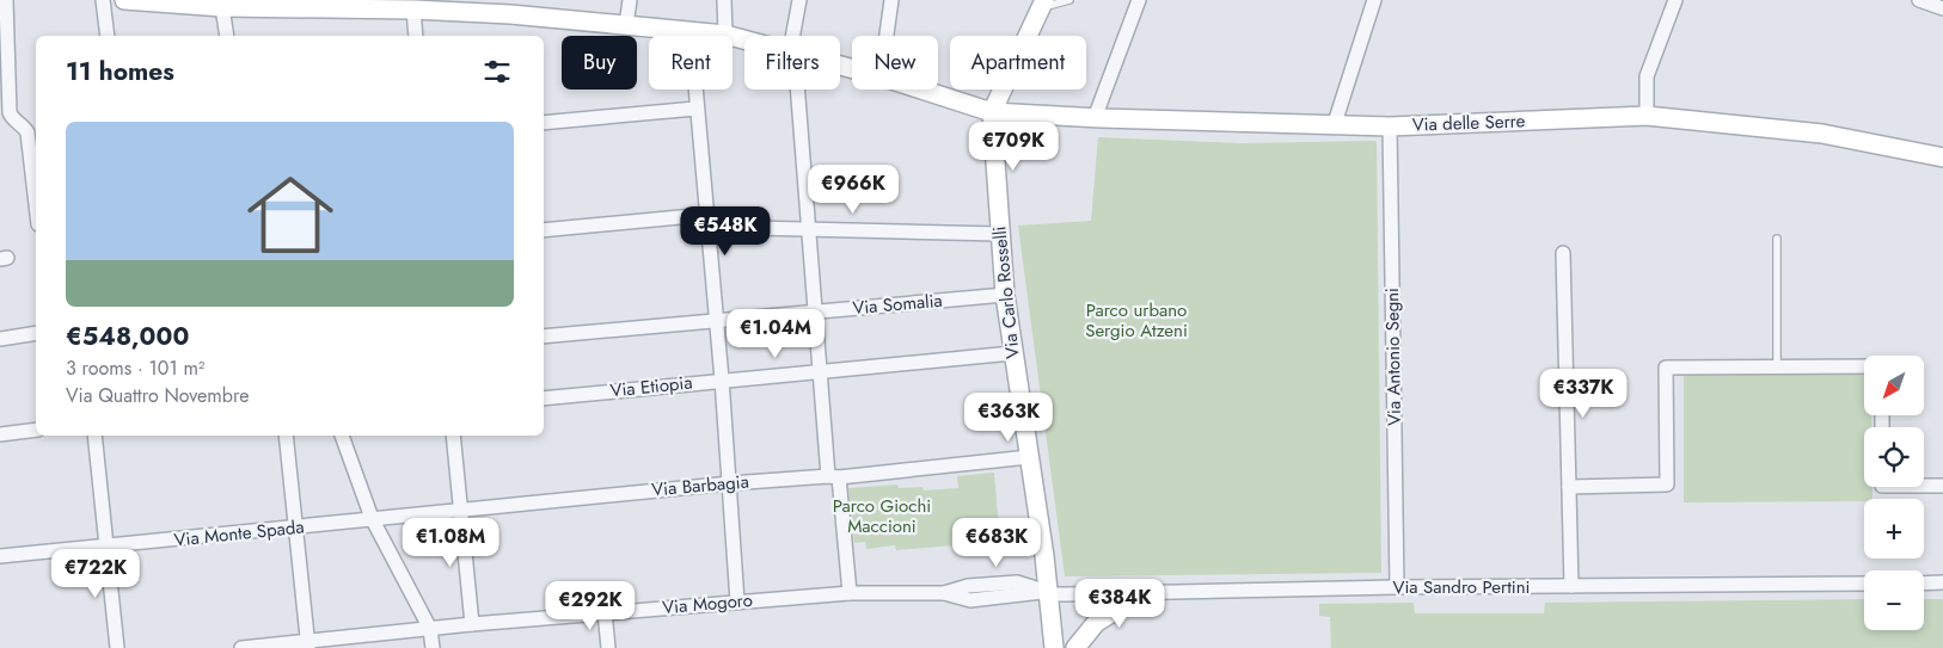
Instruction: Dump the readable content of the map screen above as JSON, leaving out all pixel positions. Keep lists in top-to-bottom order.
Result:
{
  "streets": {
    "street": [
      "Via delle Serre",
      "Via Carlo Rosselli",
      "Via Somalia",
      "Via Antonio Segni",
      "Via Etiopia",
      "Via Barbagia",
      "Via Monte Spada",
      "Via Sandro Pertini",
      "Via Mogoro"
    ]
  },
  "crossings": [
    ["Via delle Serre", "Via Carlo Rosselli"],
    ["Via delle Serre", "Via Antonio Segni"],
    ["Via Carlo Rosselli", "Via Somalia"],
    ["Via Carlo Rosselli", "Via Etiopia"],
    ["Via Carlo Rosselli", "Via Barbagia"],
    ["Via Carlo Rosselli", "Via Sandro Pertini"],
    ["Via Carlo Rosselli", "Via Mogoro"],
    ["Via Antonio Segni", "Via Sandro Pertini"],
    ["Via Barbagia", "Via Monte Spada"],
    ["Via Sandro Pertini", "Via Mogoro"]
  ],
  "parks": ["Parco urbano Sergio Atzeni", "Parco Giochi Maccioni"],
  "north": "bottom left",
  "page": {
    "chip": [
      "Buy",
      "Rent",
      "Filters",
      "New",
      "Apartment"
    ],
    "heading": "11 homes",
    "list": [
      {
        "name": "€548,000",
        "note": "3 rooms · 101 m² · Via Quattro Novembre"
      }
    ],
    "price": [
      "€709K",
      "€966K",
      "€548K",
      "€1.04M",
      "€337K",
      "€363K",
      "€1.08M",
      "€683K",
      "€722K",
      "€384K",
      "€292K"
    ],
    "map_buttons": ["+", "−"]
  }
}
